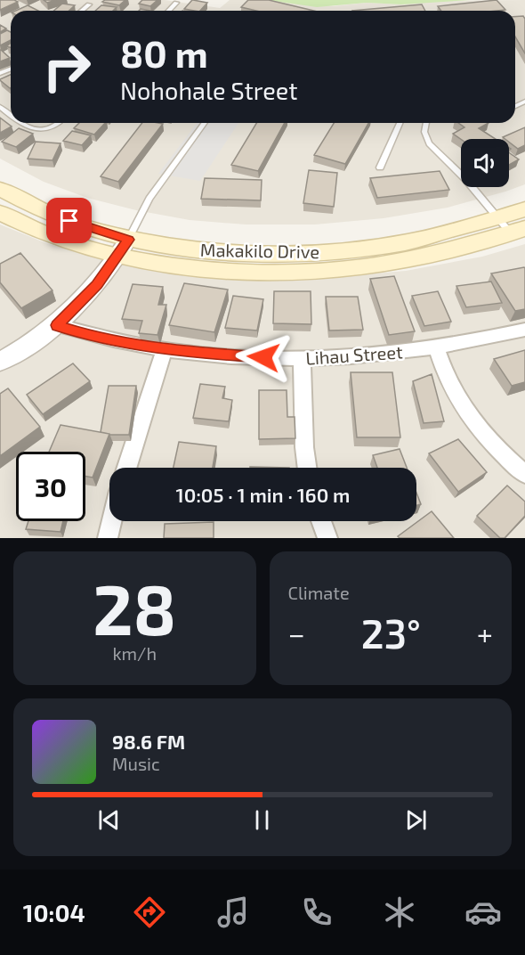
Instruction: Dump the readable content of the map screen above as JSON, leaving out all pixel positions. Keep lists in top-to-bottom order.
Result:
{
  "streets": {
    "main road": ["Makakilo Drive"],
    "street": ["Lihau Street"]
  },
  "page": {
    "turn": ["80 m", "Nohohale Street"],
    "limit": "30",
    "trip": "10:05 · 1 min · 160 m",
    "tile": [
      ["28", "km/h"],
      "Climate"
    ],
    "heat": ["−", "23°", "+"],
    "song": ["98.6 FM", "Music"],
    "tabs": "10:04"
  }
}
